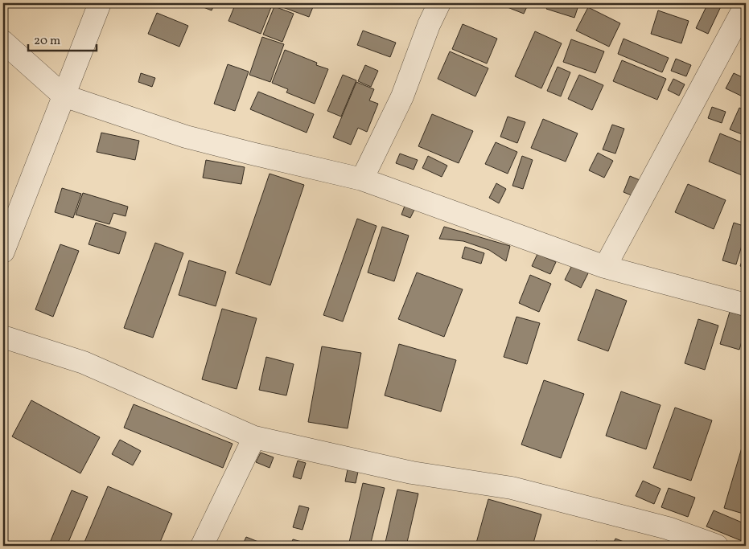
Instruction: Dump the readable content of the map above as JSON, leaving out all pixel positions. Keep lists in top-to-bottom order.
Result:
{
  "scale_bar": "20 m"
}
